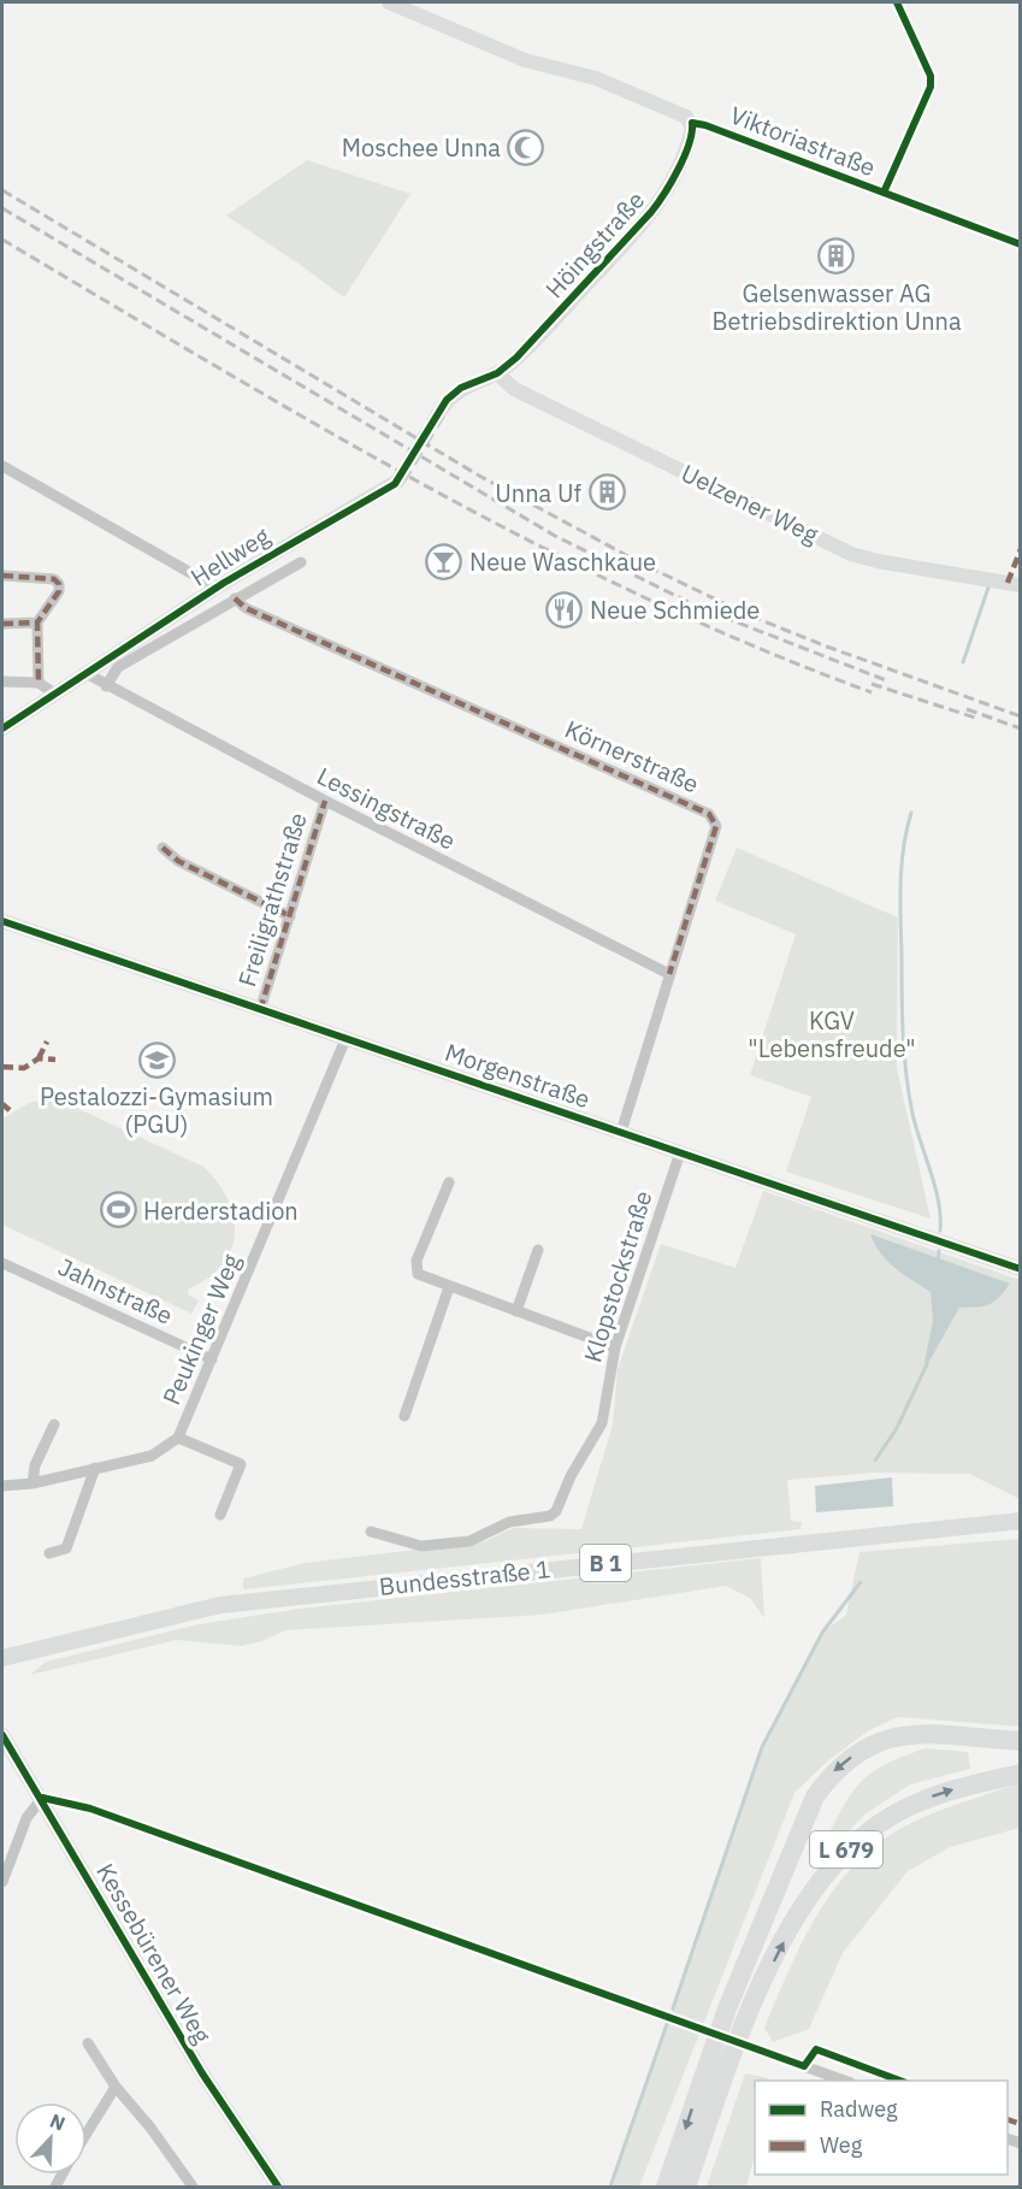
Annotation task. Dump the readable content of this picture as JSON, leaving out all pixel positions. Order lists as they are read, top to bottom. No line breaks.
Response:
{"streets":{"highway":["L 679"],"main road":["B 1","Bundesstraße 1"],"street":["Viktoriastraße","Höingstraße","Uelzener Weg","Hellweg","Körnerstraße","Lessingstraße","Freiligrathstraße","Morgenstraße","Klopstockstraße","Jahnstraße","Peukinger Weg","Kessebürener Weg"]},"crossings":[["Viktoriastraße","Höingstraße"],["Höingstraße","Uelzener Weg"],["Hellweg","Körnerstraße"],["Hellweg","Lessingstraße"],["Körnerstraße","Lessingstraße"],["Körnerstraße","Morgenstraße"],["Lessingstraße","Freiligrathstraße"],["Freiligrathstraße","Morgenstraße"],["Morgenstraße","Klopstockstraße"],["Morgenstraße","Peukinger Weg"],["Jahnstraße","Peukinger Weg"]],"parks":["KGV \"Lebensfreude\""],"places":{"mosque":["Moschee Unna"],"building":["Gelsenwasser AG Betriebsdirektion Unna","Unna Uf"],"bar":["Neue Waschkaue"],"restaurant":["Neue Schmiede"],"school or university":["Pestalozzi-Gymasium (PGU)"],"sports":["Herderstadion"]},"legend":["Radweg","Weg"],"north":"top right"}
